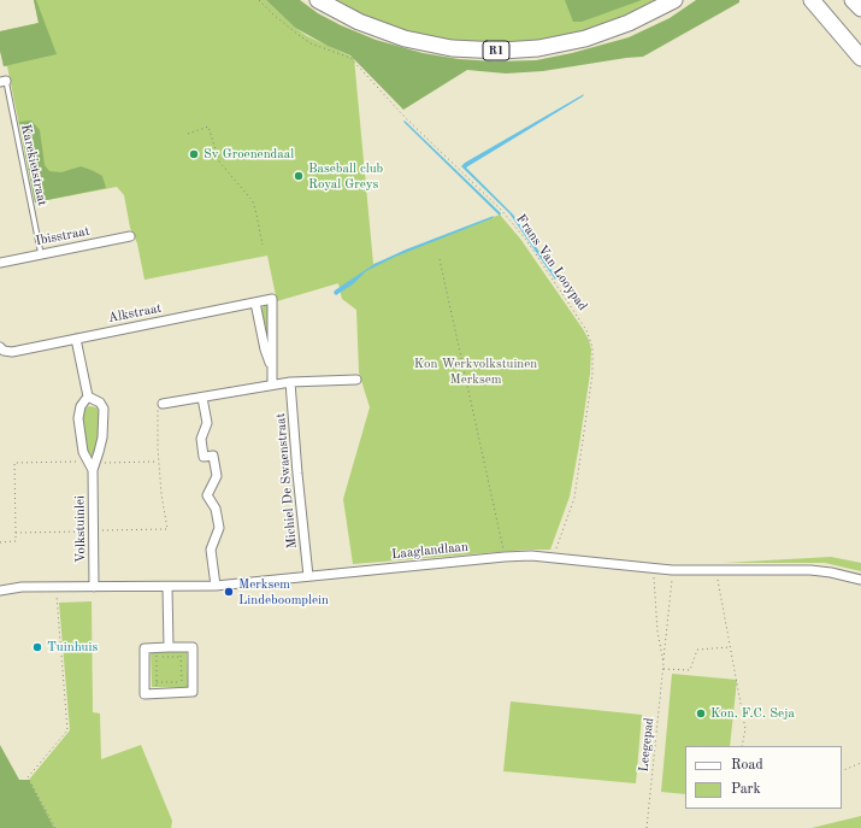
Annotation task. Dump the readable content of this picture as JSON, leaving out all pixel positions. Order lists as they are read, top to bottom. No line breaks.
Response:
{"streets":{"highway":["R1"],"street":["Ibisstraat","Alkstraat","Michiel De Swaenstraat","Volkstuinlei","Laaglandlaan"],"lane":["Karekietstraat"],"path":["Frans Van Looypad","Leegepad"]},"crossings":[["Karekietstraat","Ibisstraat"],["Frans Van Looypad","Laaglandlaan"],["Michiel De Swaenstraat","Laaglandlaan"],["Volkstuinlei","Laaglandlaan"],["Laaglandlaan","Leegepad"]],"parks":["Kon Werkvolkstuinen Merksem"],"places":["Sv Groenendaal","Baseball club Royal Greys","Merksem Lindeboomplein","Tuinhuis","Kon. F.C. Seja"],"legend":["Road","Park"]}
